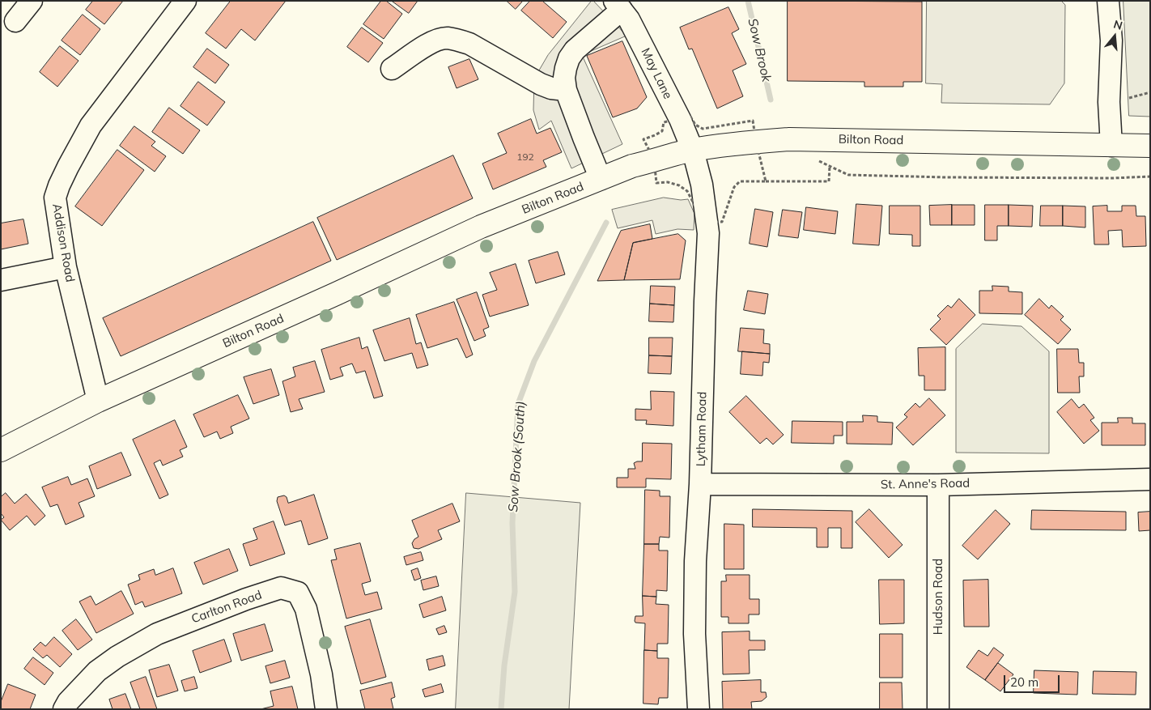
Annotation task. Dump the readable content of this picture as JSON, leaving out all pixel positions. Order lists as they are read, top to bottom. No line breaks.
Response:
{"streets":{"main road":["Bilton Road"],"street":["May Lane","Addison Road","Lytham Road","St. Anne's Road","Hudson Road","Carlton Road"]},"crossings":[["May Lane","Bilton Road"],["May Lane","Lytham Road"],["Bilton Road","Addison Road"],["Bilton Road","Lytham Road"],["Lytham Road","St. Anne's Road"],["St. Anne's Road","Hudson Road"]],"water":["Sow Brook","Sow Brook (South)"],"house_numbers":["192"],"scale_bar":"20 m","north":"top"}
